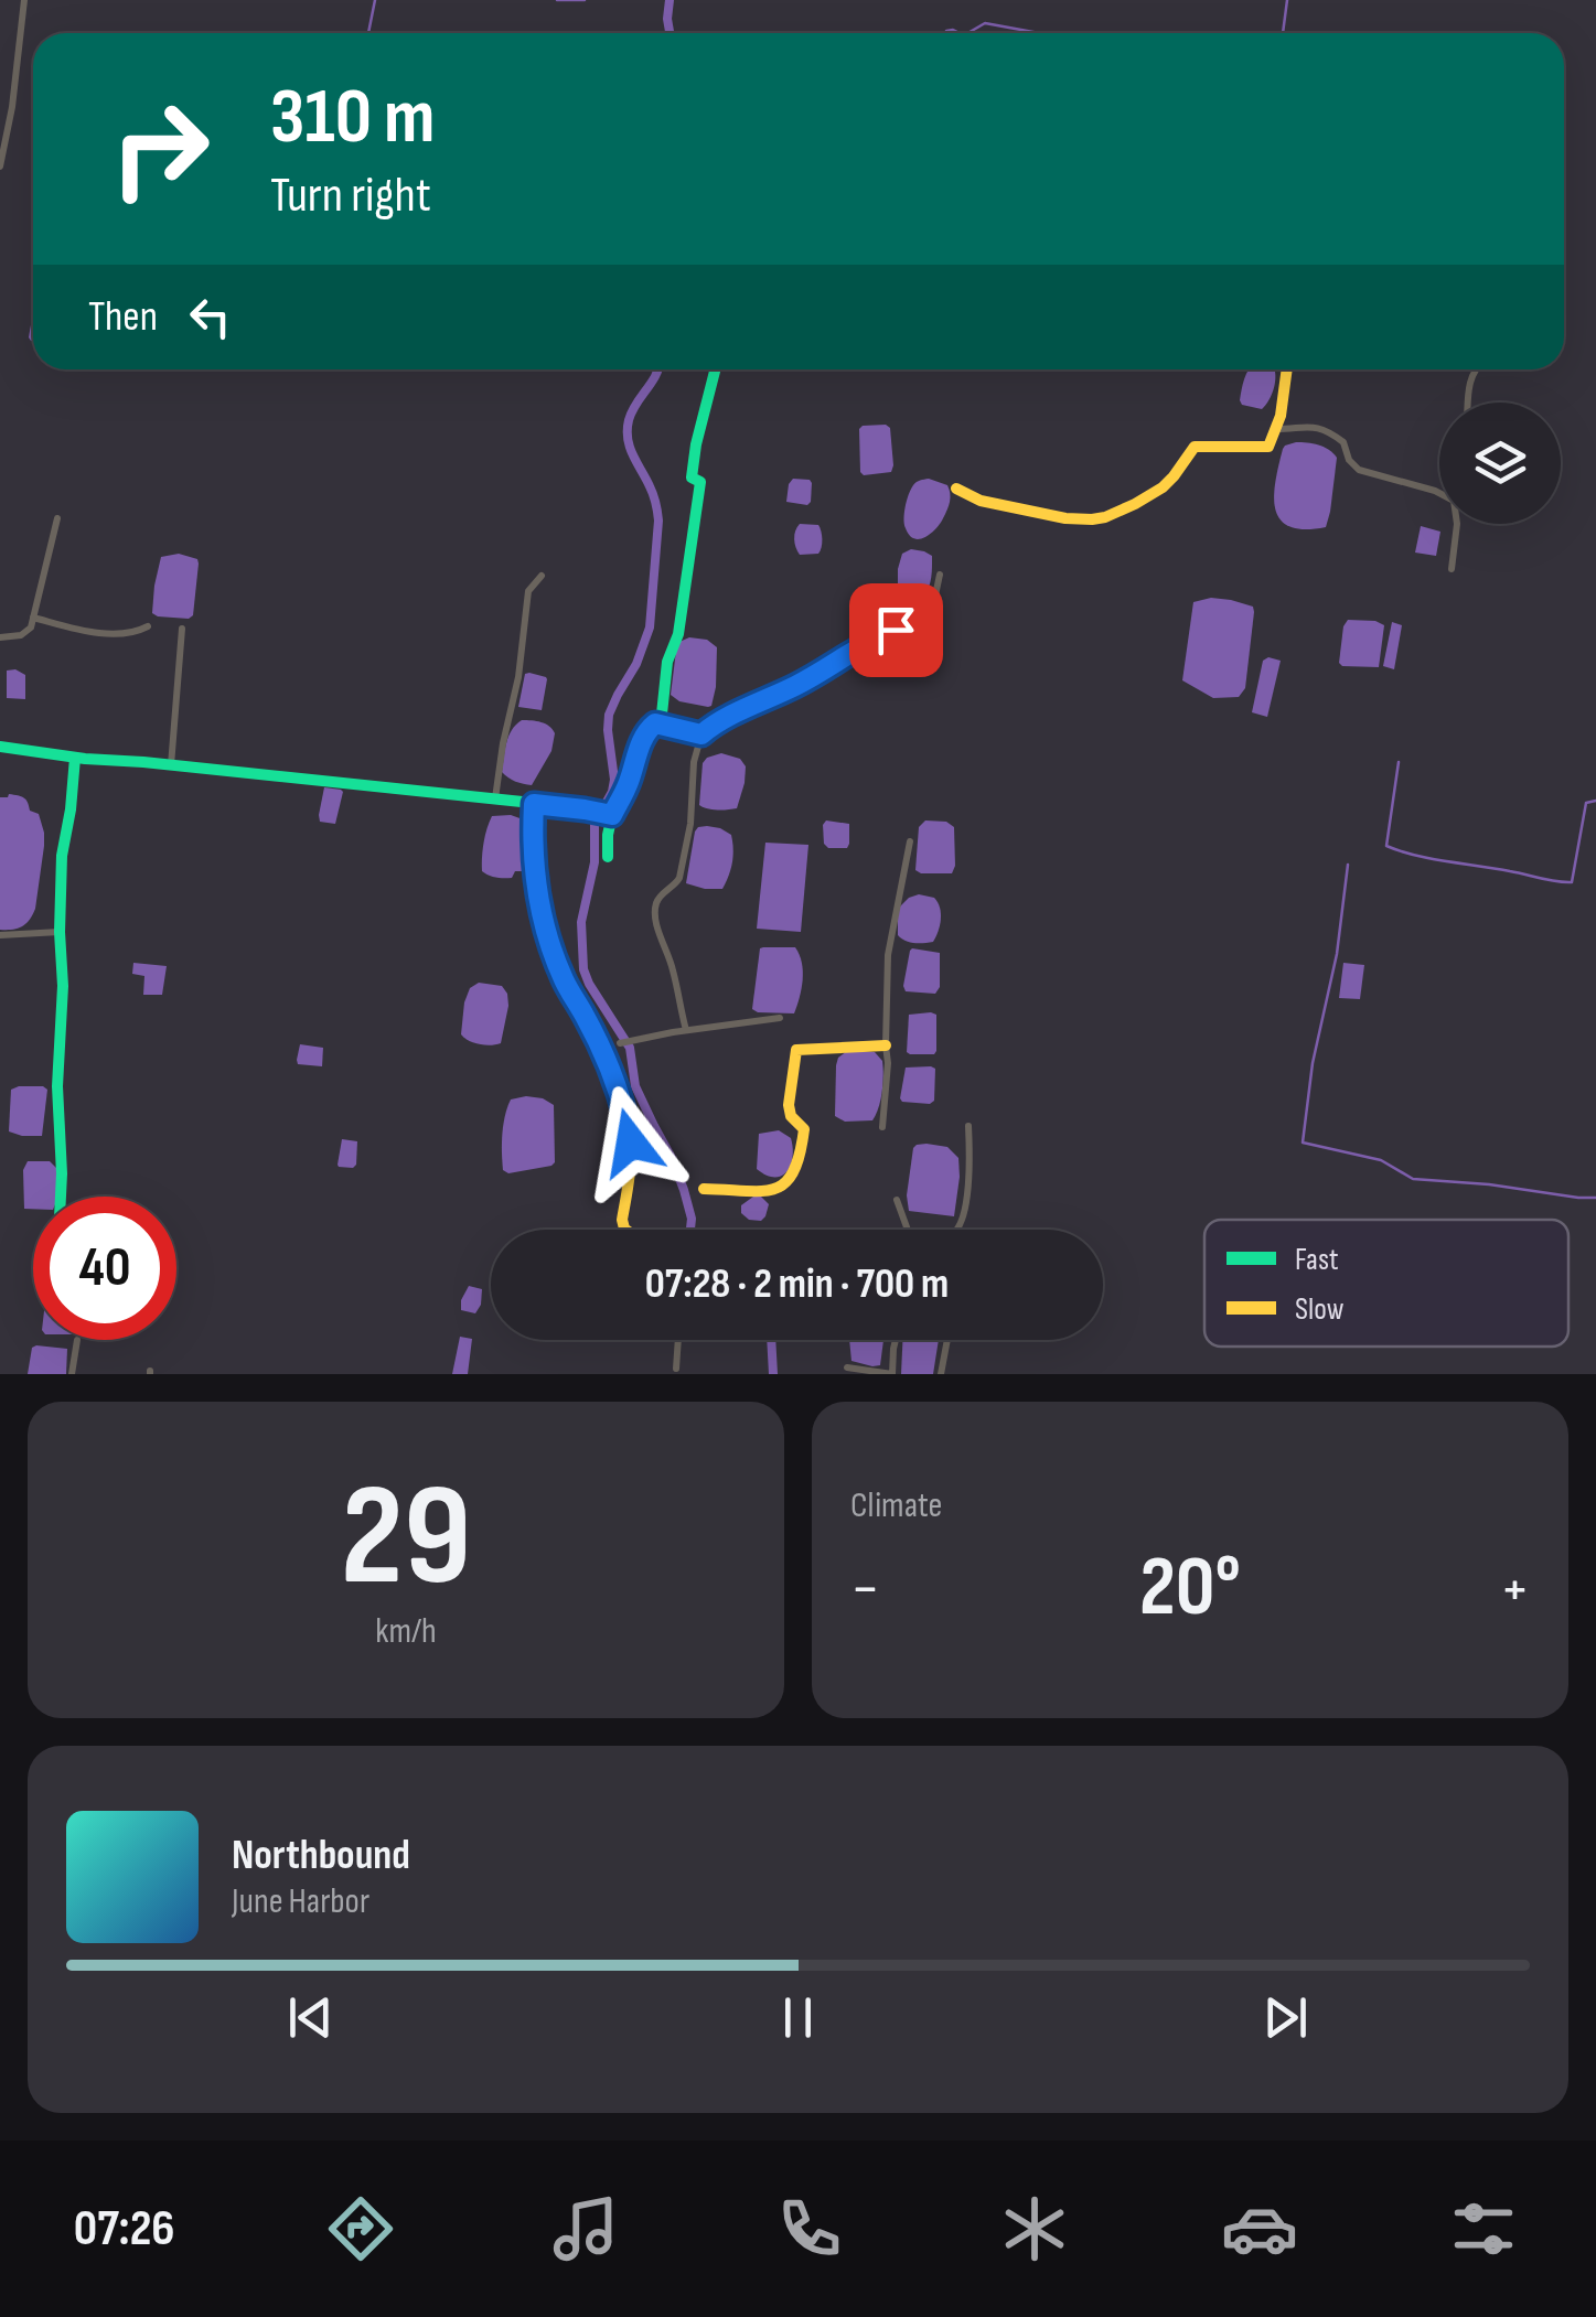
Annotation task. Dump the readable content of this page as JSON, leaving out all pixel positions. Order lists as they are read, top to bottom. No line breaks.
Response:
{"legend":["Fast","Slow"],"page":{"turn":["310 m","Turn right"],"then":"Then","limit":"40","trip":"07:28 · 2 min · 700 m","tile":[["29","km/h"],"Climate"],"heat":["−","20°","+"],"song":["Northbound","June Harbor"],"tabs":"07:26"}}
